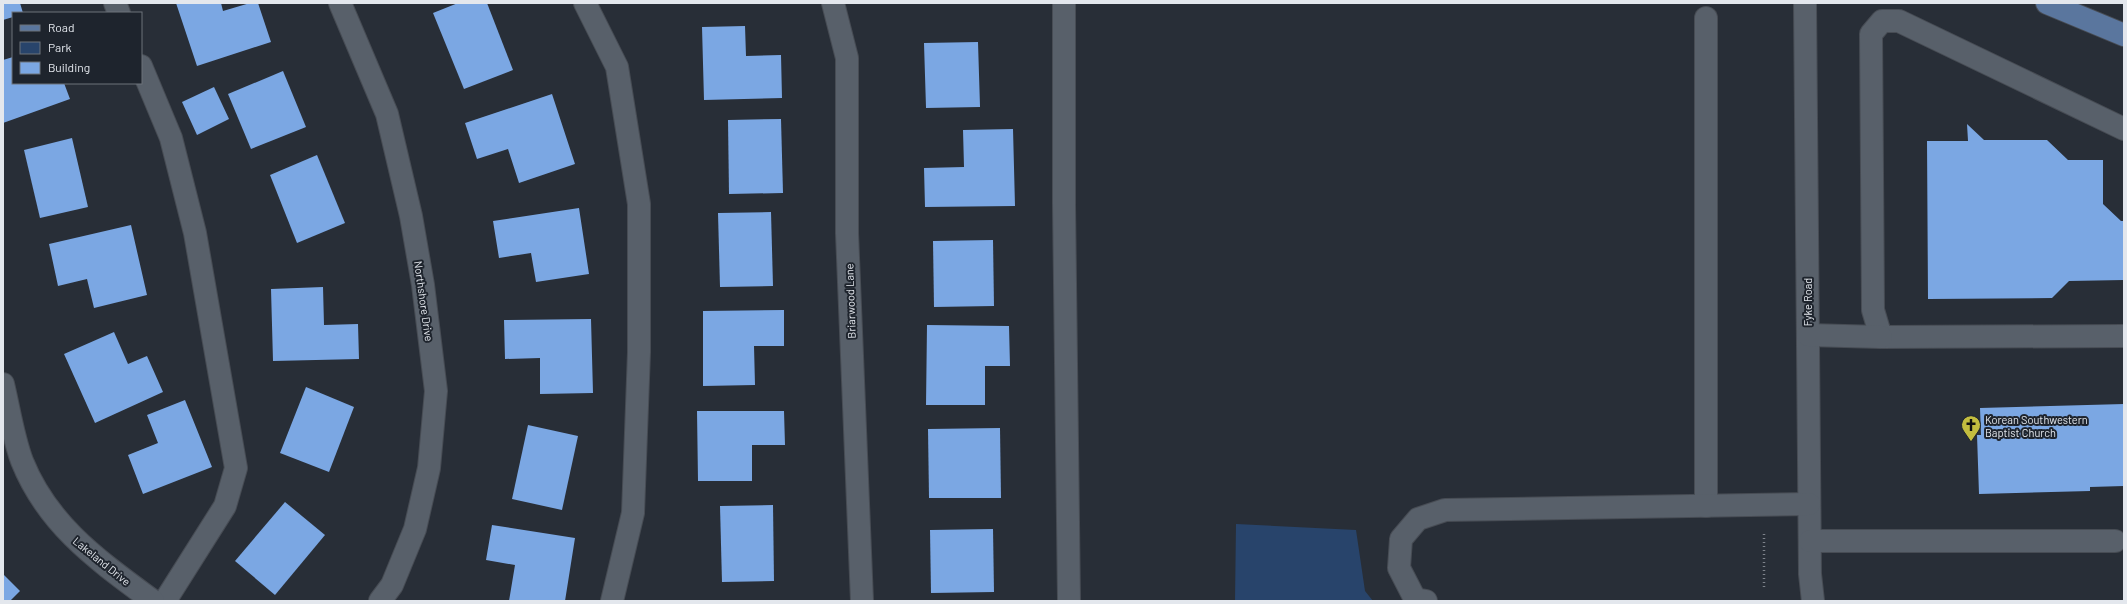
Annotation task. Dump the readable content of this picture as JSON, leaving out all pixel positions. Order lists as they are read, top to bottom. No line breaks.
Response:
{"streets":{"street":["Northshore Drive","Briarwood Lane","Fyke Road","Lakeland Drive"]},"places":{"church":["Korean Southwestern Baptist Church"]},"legend":["Road","Park","Building"]}
